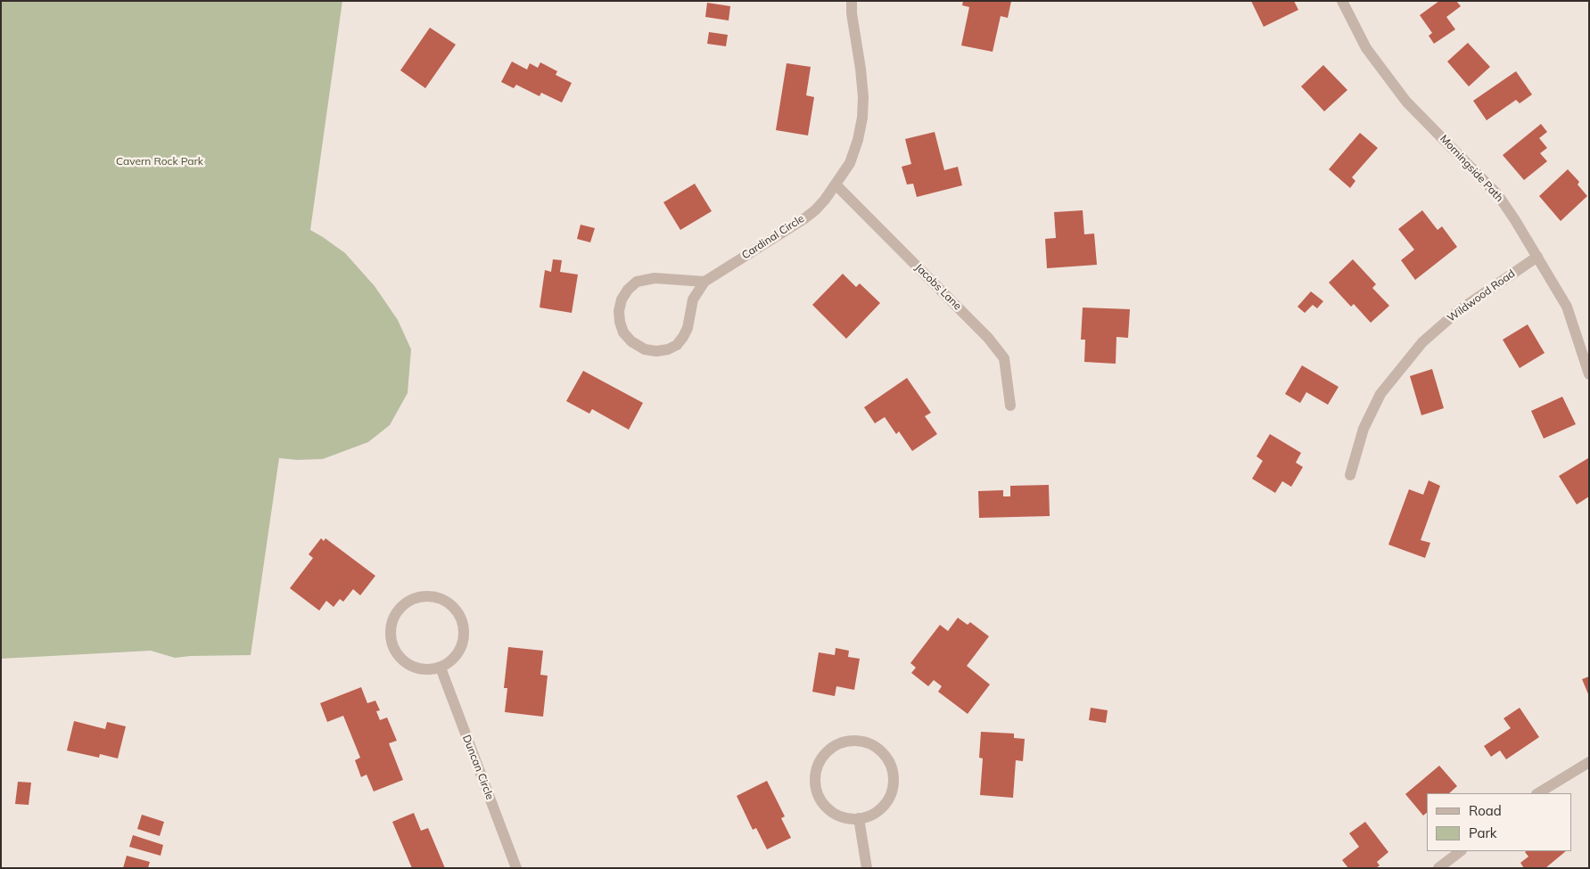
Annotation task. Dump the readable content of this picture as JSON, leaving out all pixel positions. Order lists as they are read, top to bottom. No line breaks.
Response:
{"streets":{"street":["Morningside Path","Cardinal Circle","Jacobs Lane","Wildwood Road","Duncan Circle"]},"crossings":[["Morningside Path","Wildwood Road"],["Cardinal Circle","Jacobs Lane"]],"parks":["Cavern Rock Park"],"legend":["Road","Park"]}
